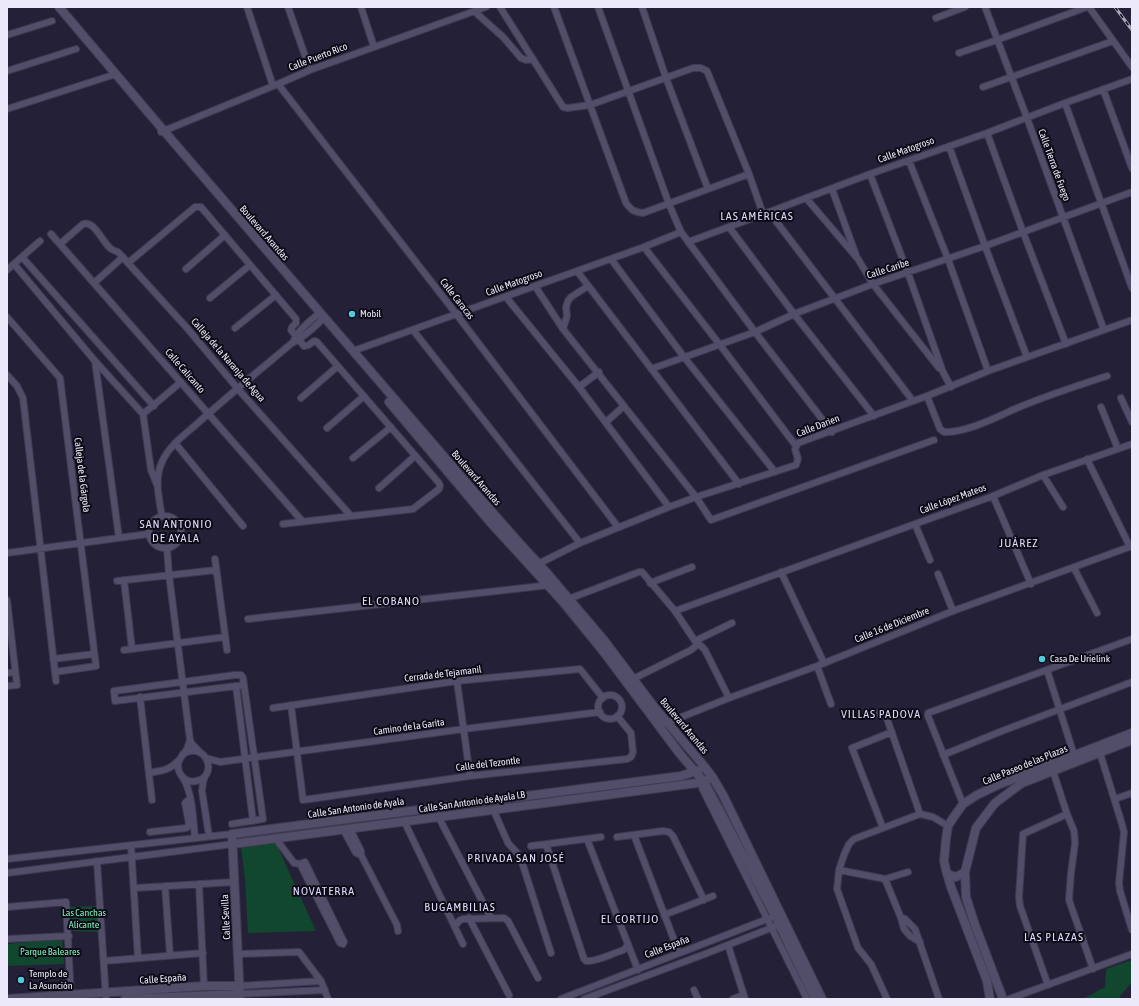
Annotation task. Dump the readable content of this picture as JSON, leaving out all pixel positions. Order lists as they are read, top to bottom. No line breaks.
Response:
{"streets":{"street":["Calle Puerto Rico","Calle Matogroso","Calle Tierra de Fuego","Boulevard Arandas","Calle Caribe","Calle Caracas","Calleja de la Naranja de Agua","Calle Calicanto","Calle Darien","Calleja de la Gárgola","Calle López Mateos","Calle 16 de Diciembre","Cerrada de Tejamanil","Camino de la Garita","Calle del Tezontle","Calle Paseo de las Plazas","Calle San Antonio de Ayala LB","Calle San Antonio de Ayala","Calle Sevilla","Calle España"]},"crossings":[["Calle Puerto Rico","Boulevard Arandas"],["Calle Puerto Rico","Calle Caracas"],["Calle Matogroso","Calle Tierra de Fuego"],["Calle Matogroso","Boulevard Arandas"],["Calle Matogroso","Calle Caracas"],["Calle Tierra de Fuego","Calle Caribe"],["Calle Tierra de Fuego","Calle Darien"],["Boulevard Arandas","Calle Darien"],["Boulevard Arandas","Calle 16 de Diciembre"],["Boulevard Arandas","Calle San Antonio de Ayala LB"],["Boulevard Arandas","Calle San Antonio de Ayala"],["Boulevard Arandas","Calle España"],["Calle Caracas","Calle Darien"],["Calleja de la Naranja de Agua","Calle Calicanto"],["Cerrada de Tejamanil","Camino de la Garita"],["Cerrada de Tejamanil","Calle del Tezontle"],["Camino de la Garita","Calle del Tezontle"],["Calle San Antonio de Ayala LB","Calle Sevilla"],["Calle San Antonio de Ayala","Calle Sevilla"],["Calle Sevilla","Calle España"]],"districts":["LAS AMÉRICAS","SAN ANTONIO DE AYALA","JUÁREZ","EL COBANO","VILLAS PADOVA","PRIVADA SAN JOSÉ","NOVATERRA","BUGAMBILIAS","EL CORTIJO","LAS PLAZAS"],"parks":["Las Canchas Alicante","Parque Baleares"],"places":["Mobil","Casa De Urielink","Templo de La Asunción"]}
